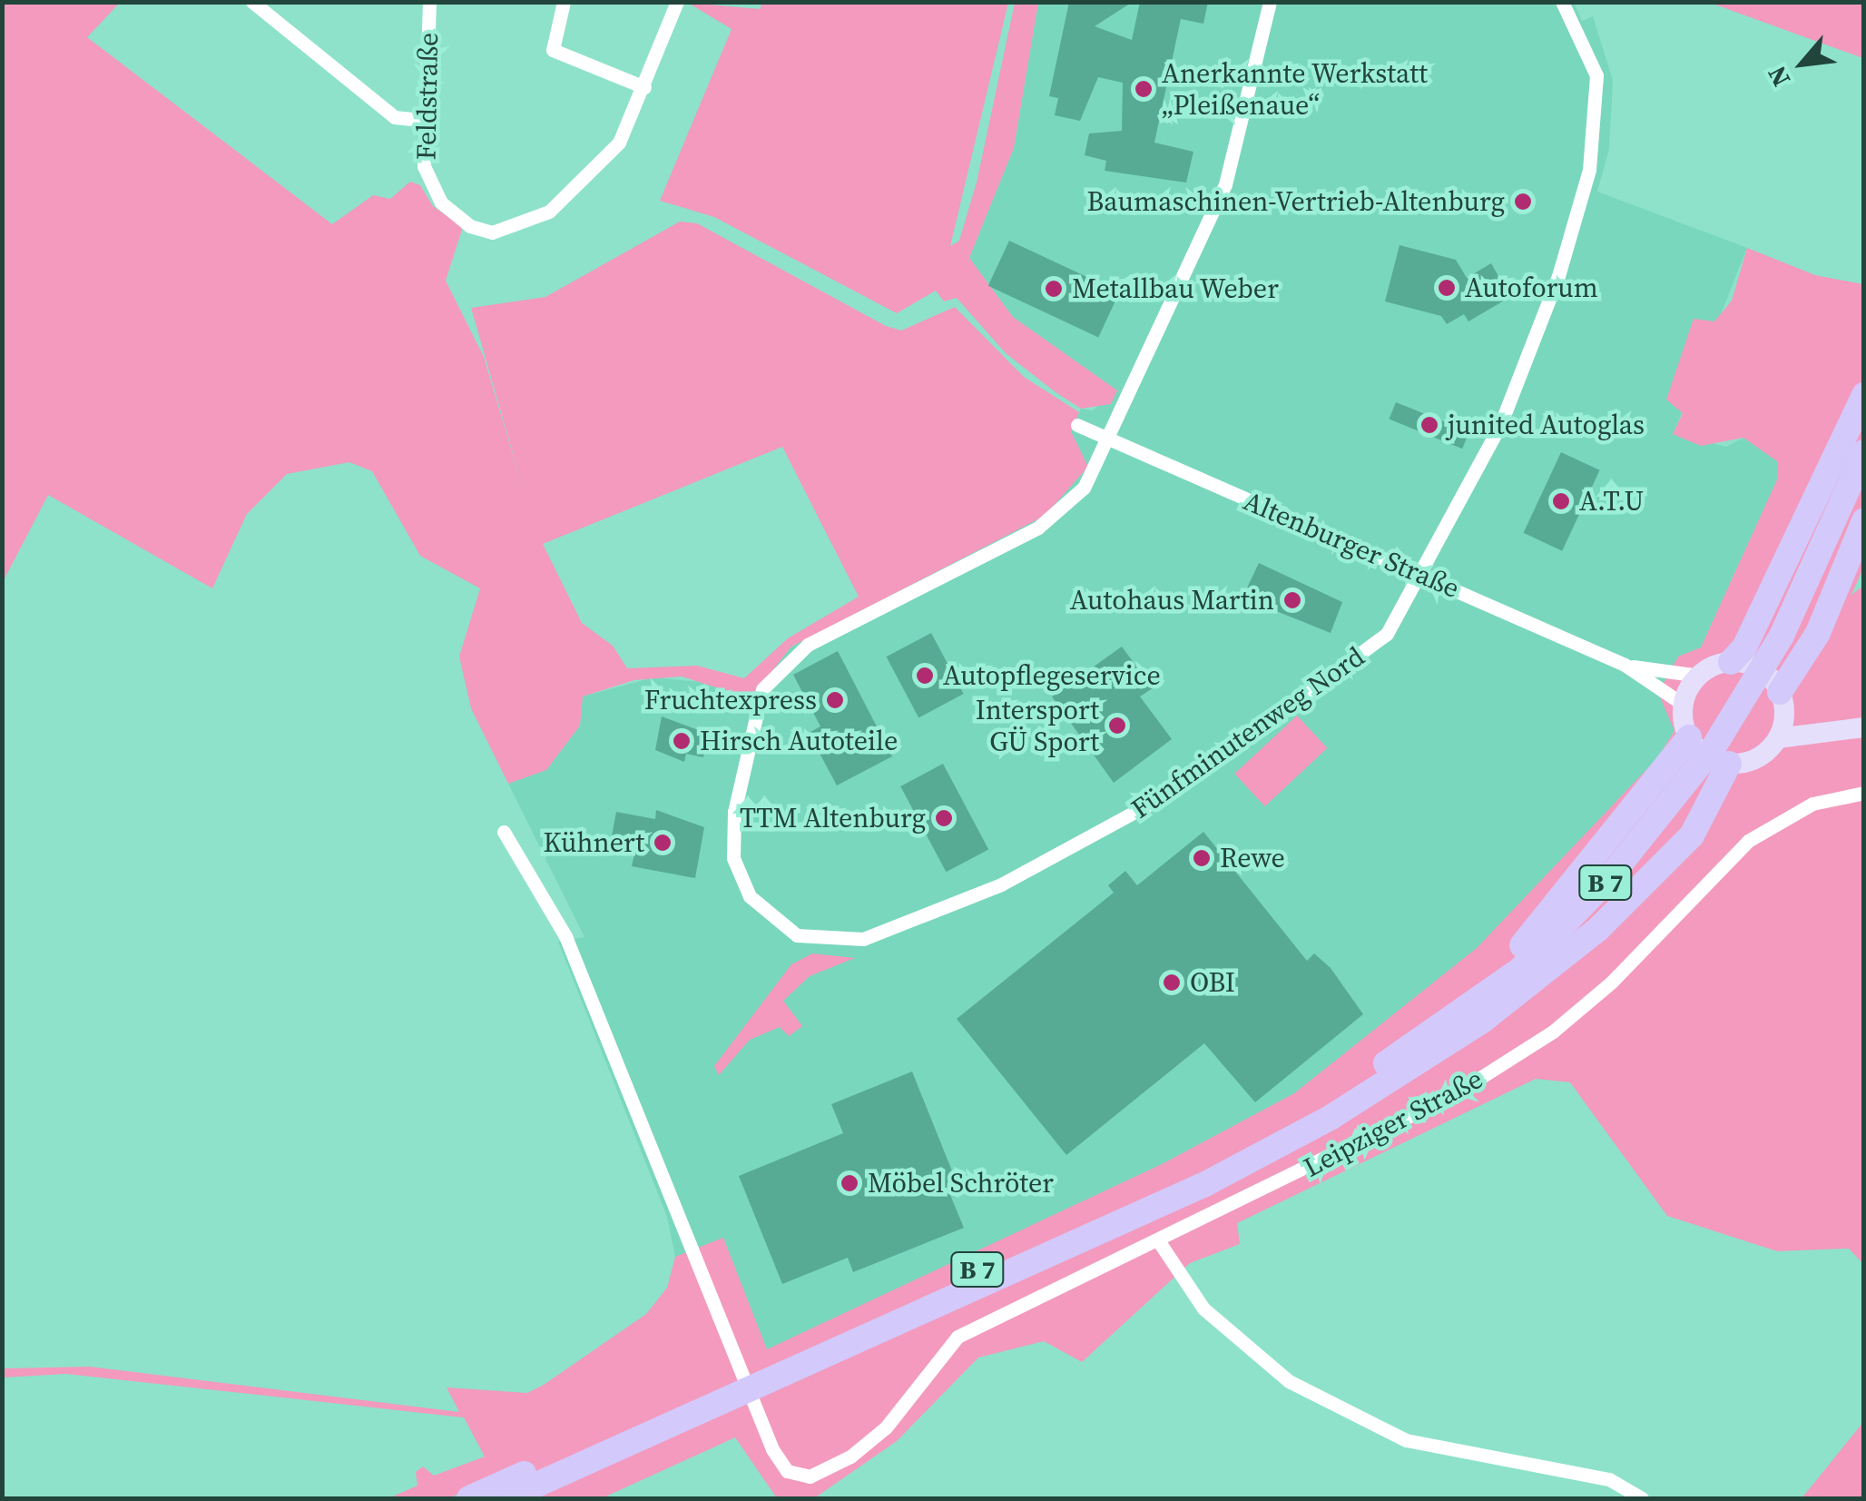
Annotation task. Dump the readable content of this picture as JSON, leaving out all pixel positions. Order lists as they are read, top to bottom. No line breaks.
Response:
{"streets":{"highway":["B 7"],"street":["Feldstraße","Altenburger Straße","Fünfminutenweg Nord","Leipziger Straße"]},"crossings":[["Altenburger Straße","Fünfminutenweg Nord"]],"places":["Anerkannte Werkstatt „Pleißenaue“","Baumaschinen-Vertrieb-Altenburg","Autoforum","Metallbau Weber","junited Autoglas","A.T.U","Autohaus Martin","Autopflegeservice","Fruchtexpress","Intersport GÜ Sport","Hirsch Autoteile","TTM Altenburg","Kühnert","Rewe","OBI","Möbel Schröter"],"north":"bottom left"}
